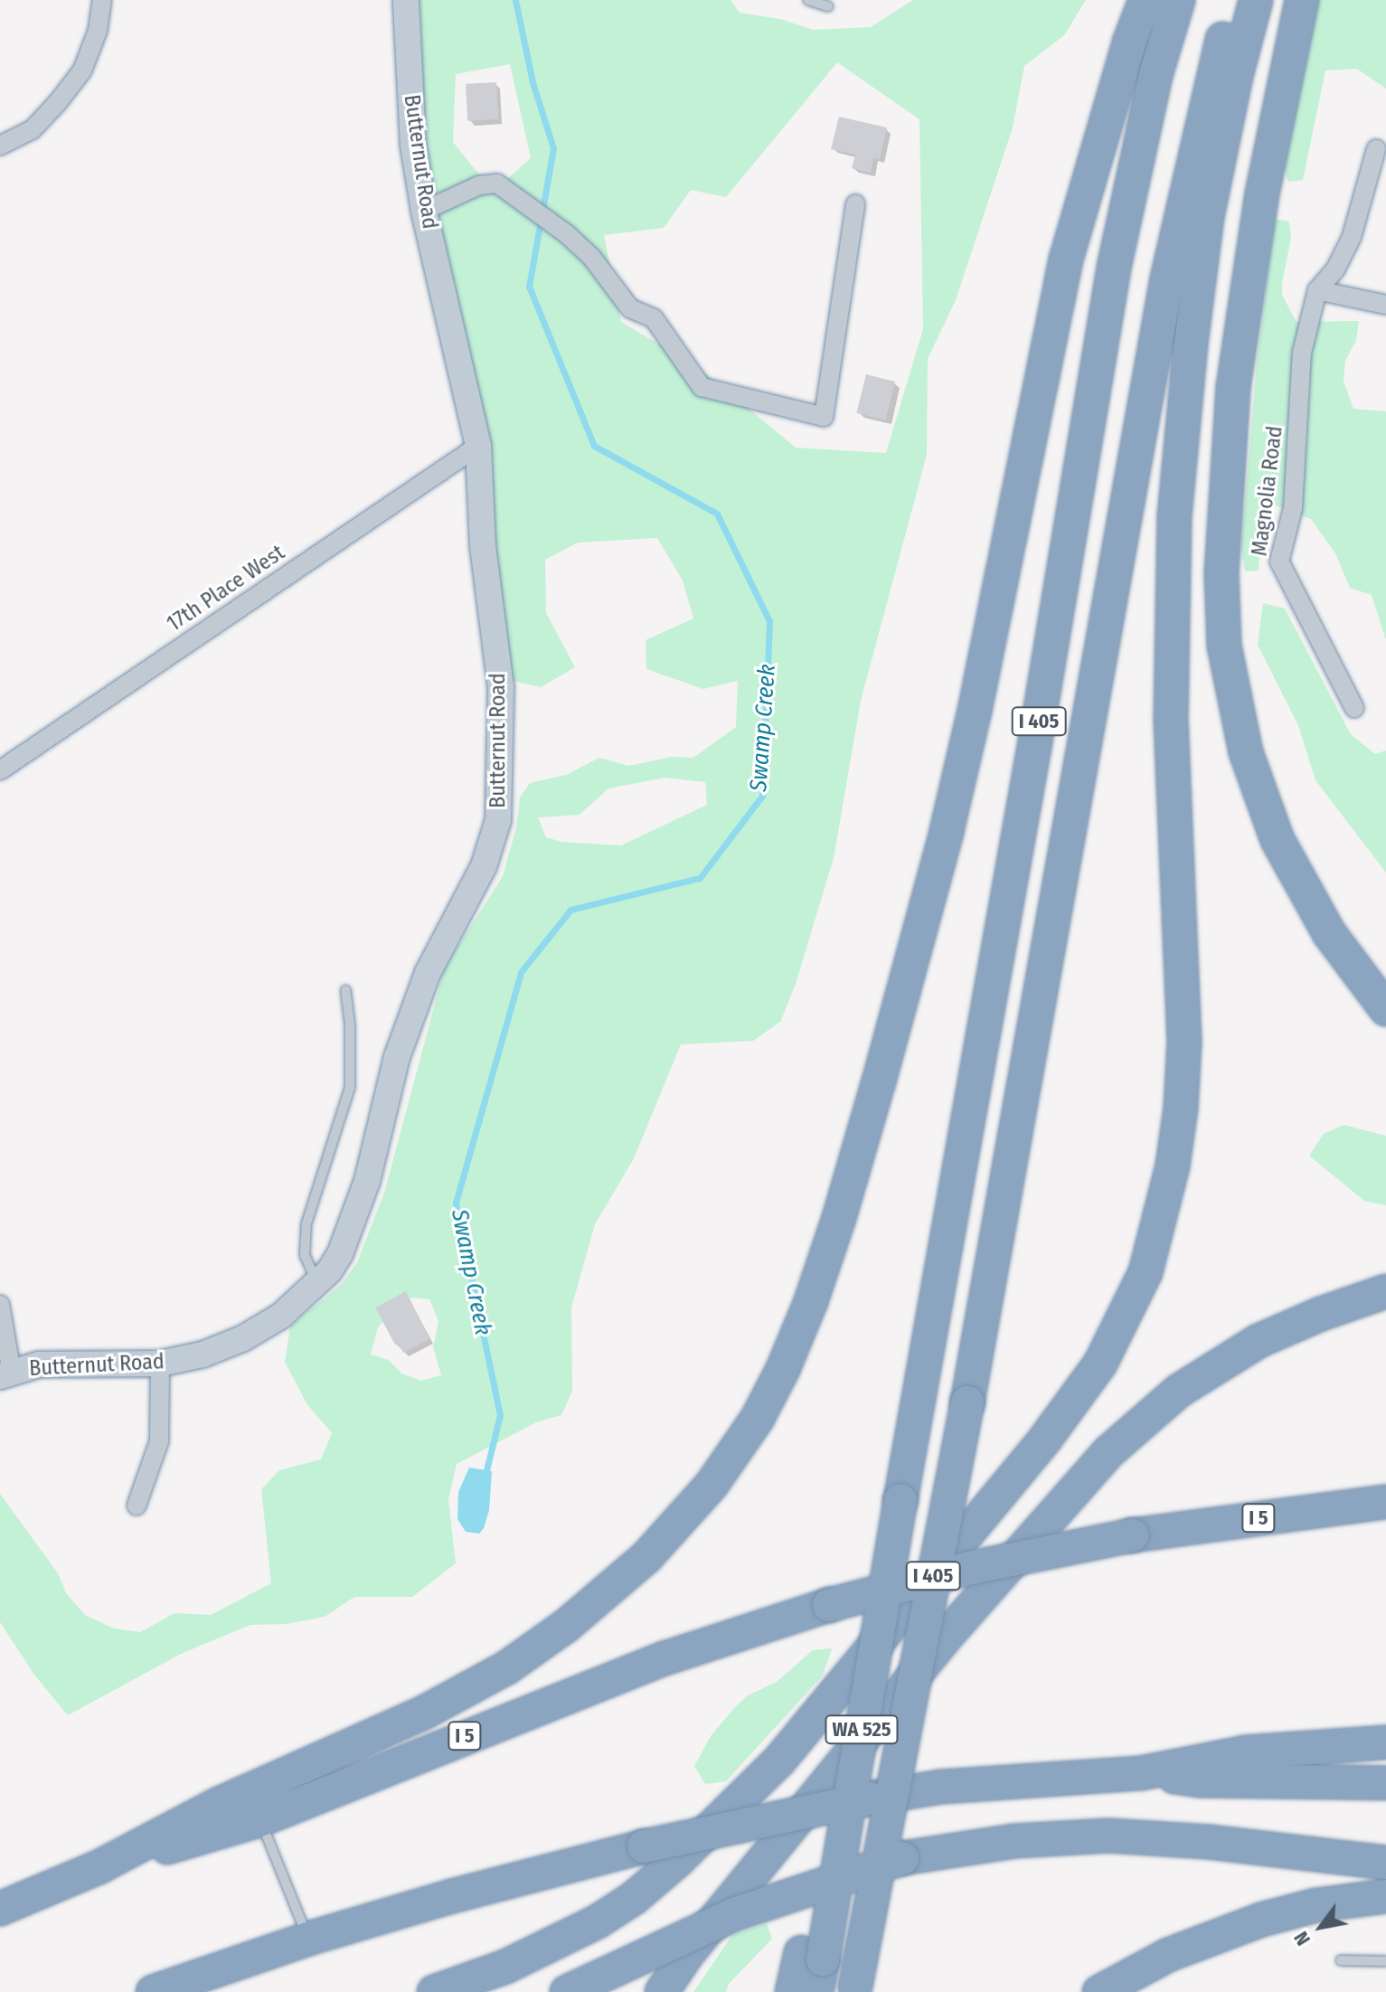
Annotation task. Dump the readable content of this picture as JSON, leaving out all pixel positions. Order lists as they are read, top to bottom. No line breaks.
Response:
{"streets":{"highway":["I 405","I 5","WA 525"],"street":["Butternut Road","Magnolia Road","17th Place West"]},"crossings":[["Butternut Road","17th Place West"],["I 405","WA 525"]],"water":["Swamp Creek"],"north":"bottom left"}
